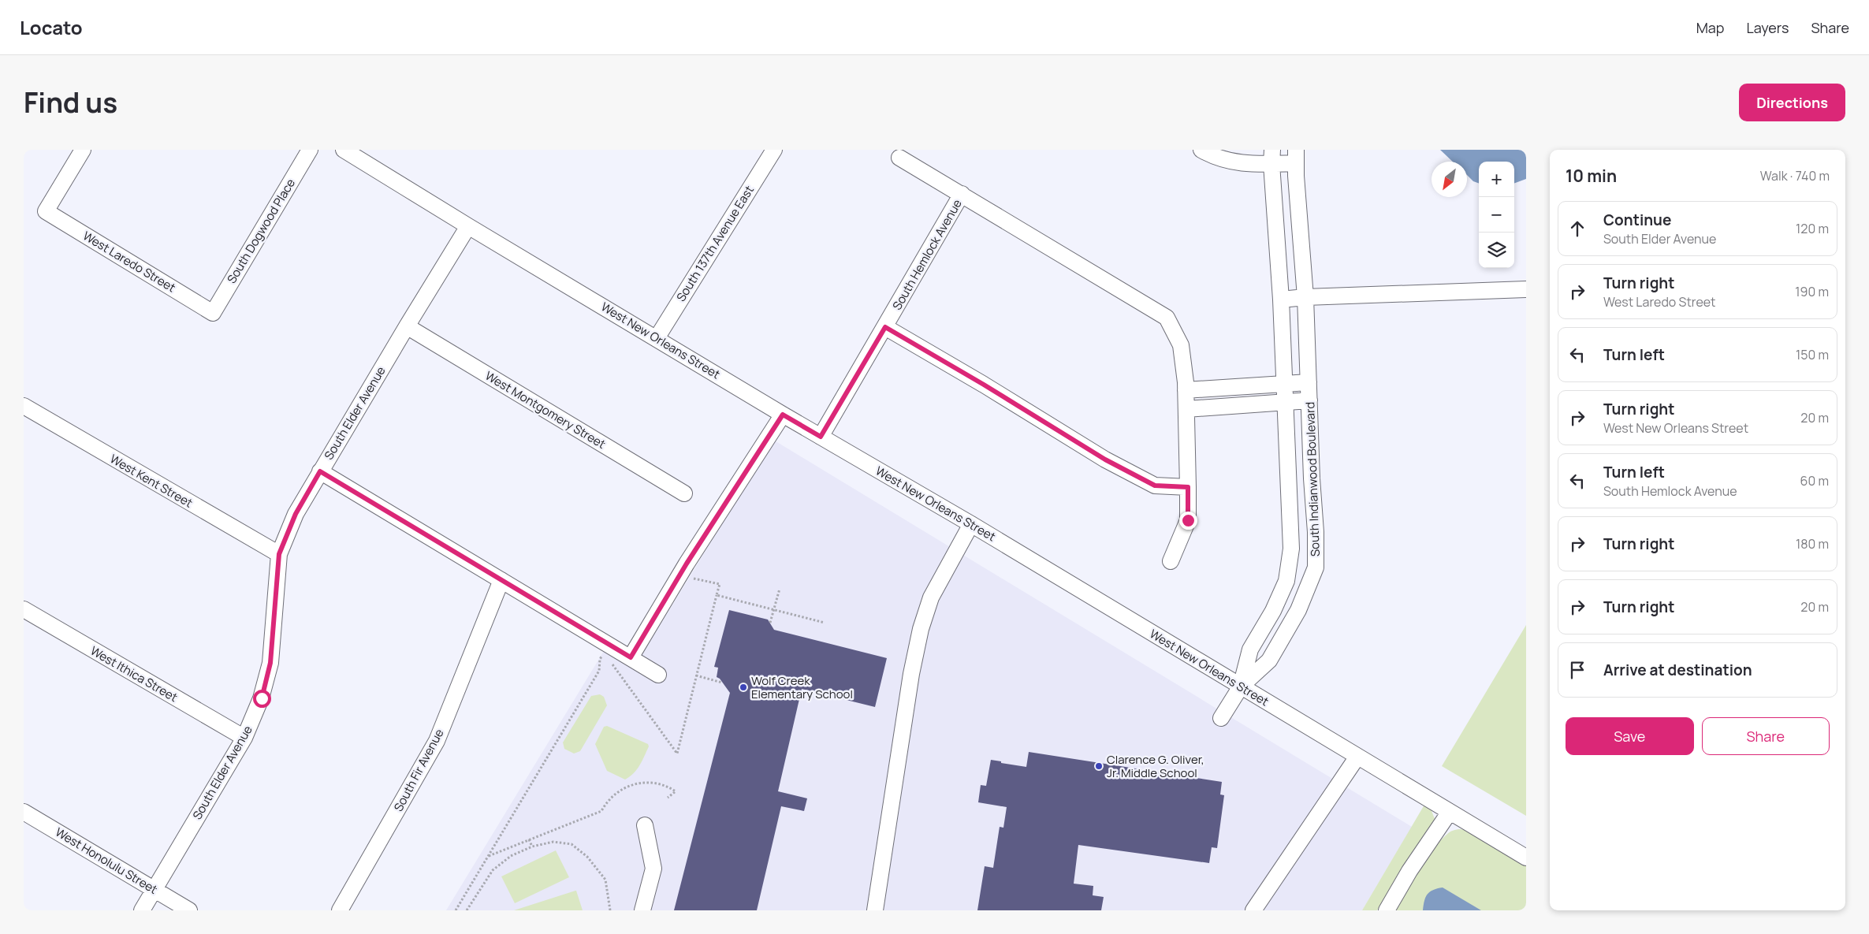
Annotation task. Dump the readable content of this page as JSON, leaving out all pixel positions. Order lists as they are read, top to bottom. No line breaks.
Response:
{"streets":{"street":["South Dogwood Place","South 137th Avenue East","South Hemlock Avenue","West Laredo Street","West New Orleans Street","West Montgomery Street","South Elder Avenue","South Indianwood Boulevard","West Kent Street","West Ithica Street","South Fir Avenue","West Honolulu Street"]},"crossings":[["South Dogwood Place","West Laredo Street"],["South 137th Avenue East","West New Orleans Street"],["South Hemlock Avenue","West New Orleans Street"],["West New Orleans Street","South Elder Avenue"],["West New Orleans Street","South Indianwood Boulevard"],["West Montgomery Street","South Elder Avenue"],["South Elder Avenue","West Kent Street"],["South Elder Avenue","West Ithica Street"],["South Elder Avenue","West Honolulu Street"]],"places":["Wolf Creek Elementary School","Clarence G. Oliver, Jr. Middle School"],"north":"bottom left","page":{"header":"Locato","nav":["Map","Layers","Share"],"title":"Find us","buttons":["Directions",["Save","Share"]],"heading":["10 min","Walk · 740 m"],"map_buttons":["+","−"],"list":[["Continue","South Elder Avenue","120 m"],["Turn right","West Laredo Street","190 m"],["Turn left","150 m"],["Turn right","West New Orleans Street","20 m"],["Turn left","South Hemlock Avenue","60 m"],["Turn right","180 m"],["Turn right","20 m"],"Arrive at destination"]}}
